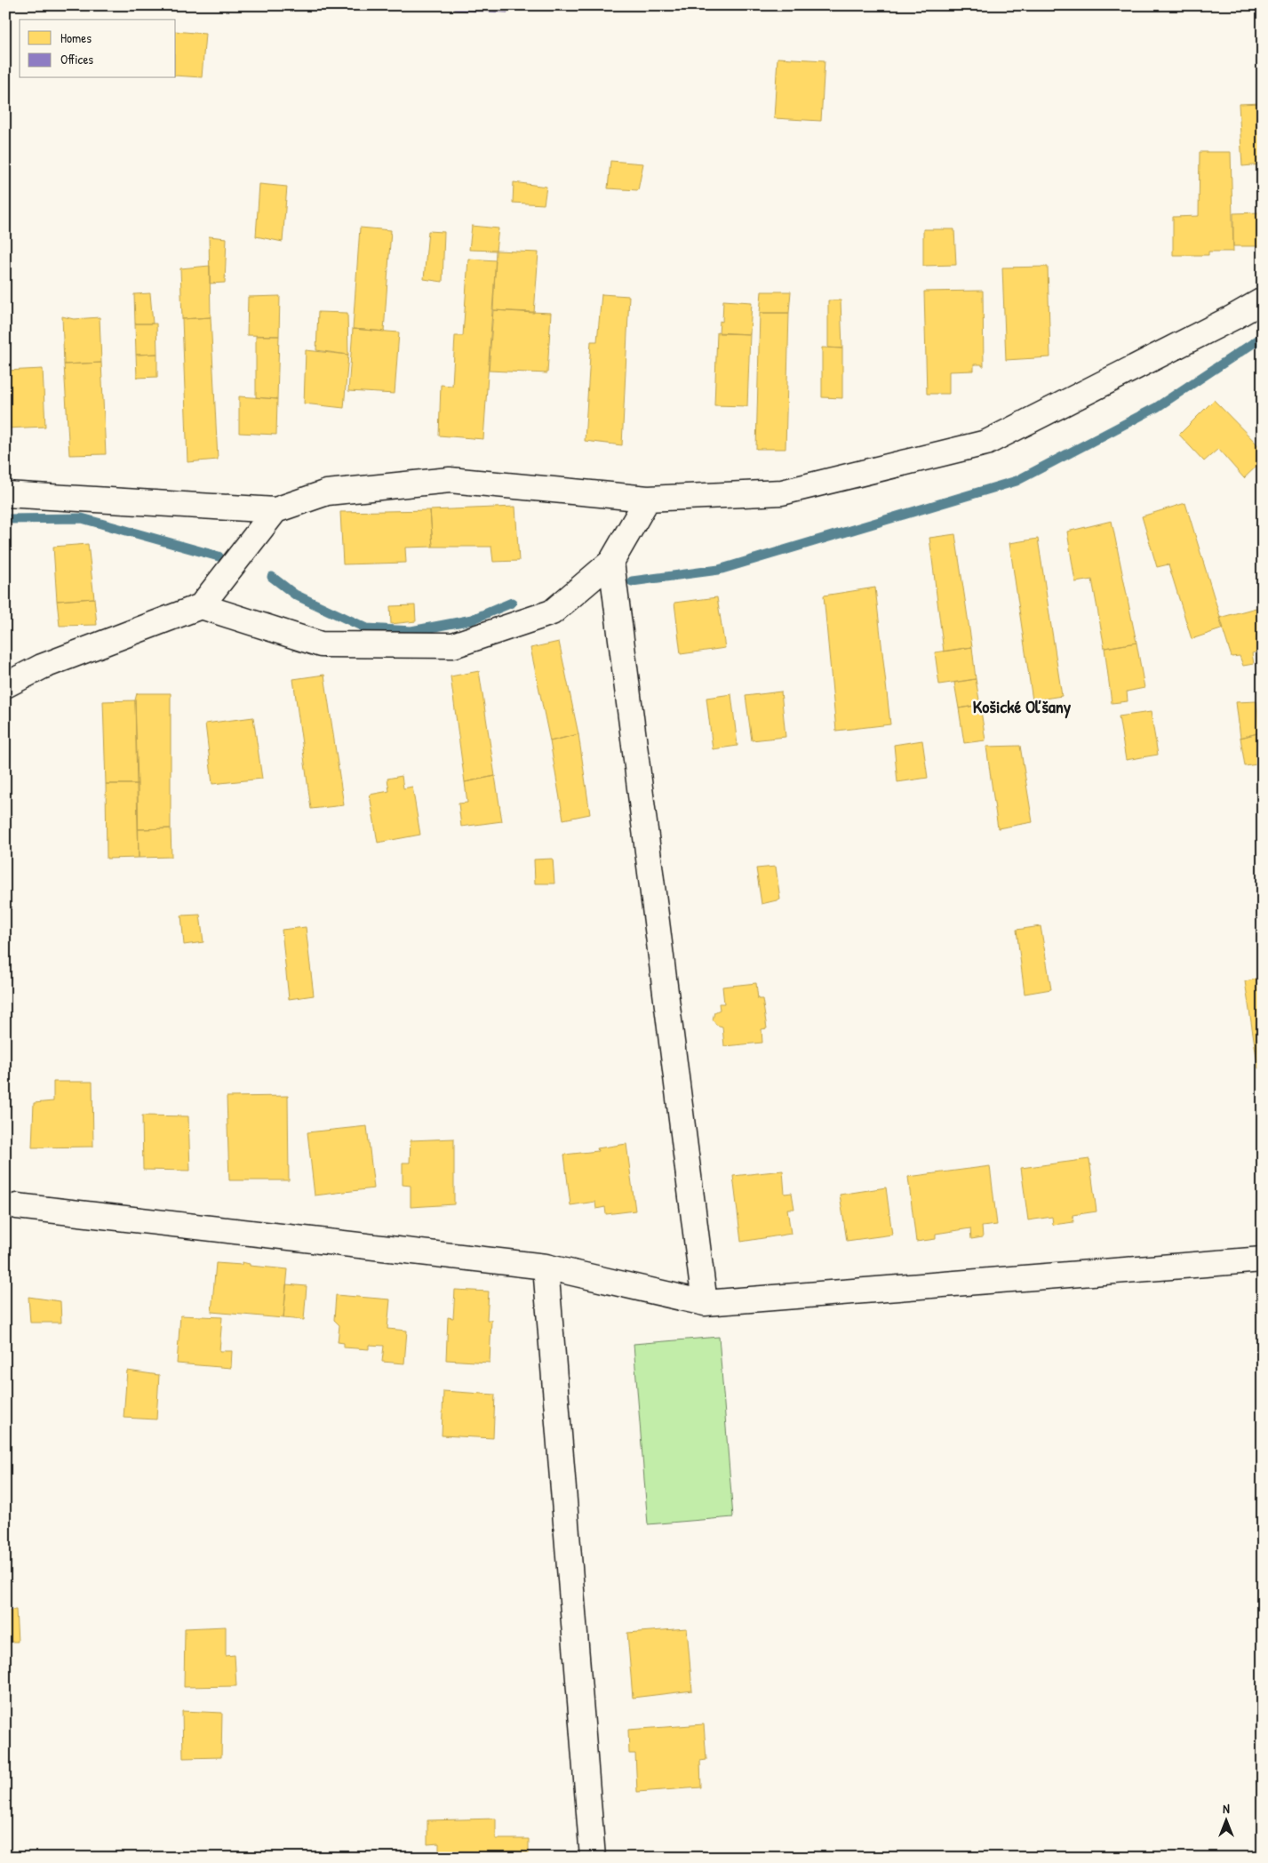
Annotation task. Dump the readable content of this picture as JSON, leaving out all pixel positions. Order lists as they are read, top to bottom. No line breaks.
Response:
{"districts":["Košické Oľšany"],"legend":["Homes","Offices"],"north":"top"}
